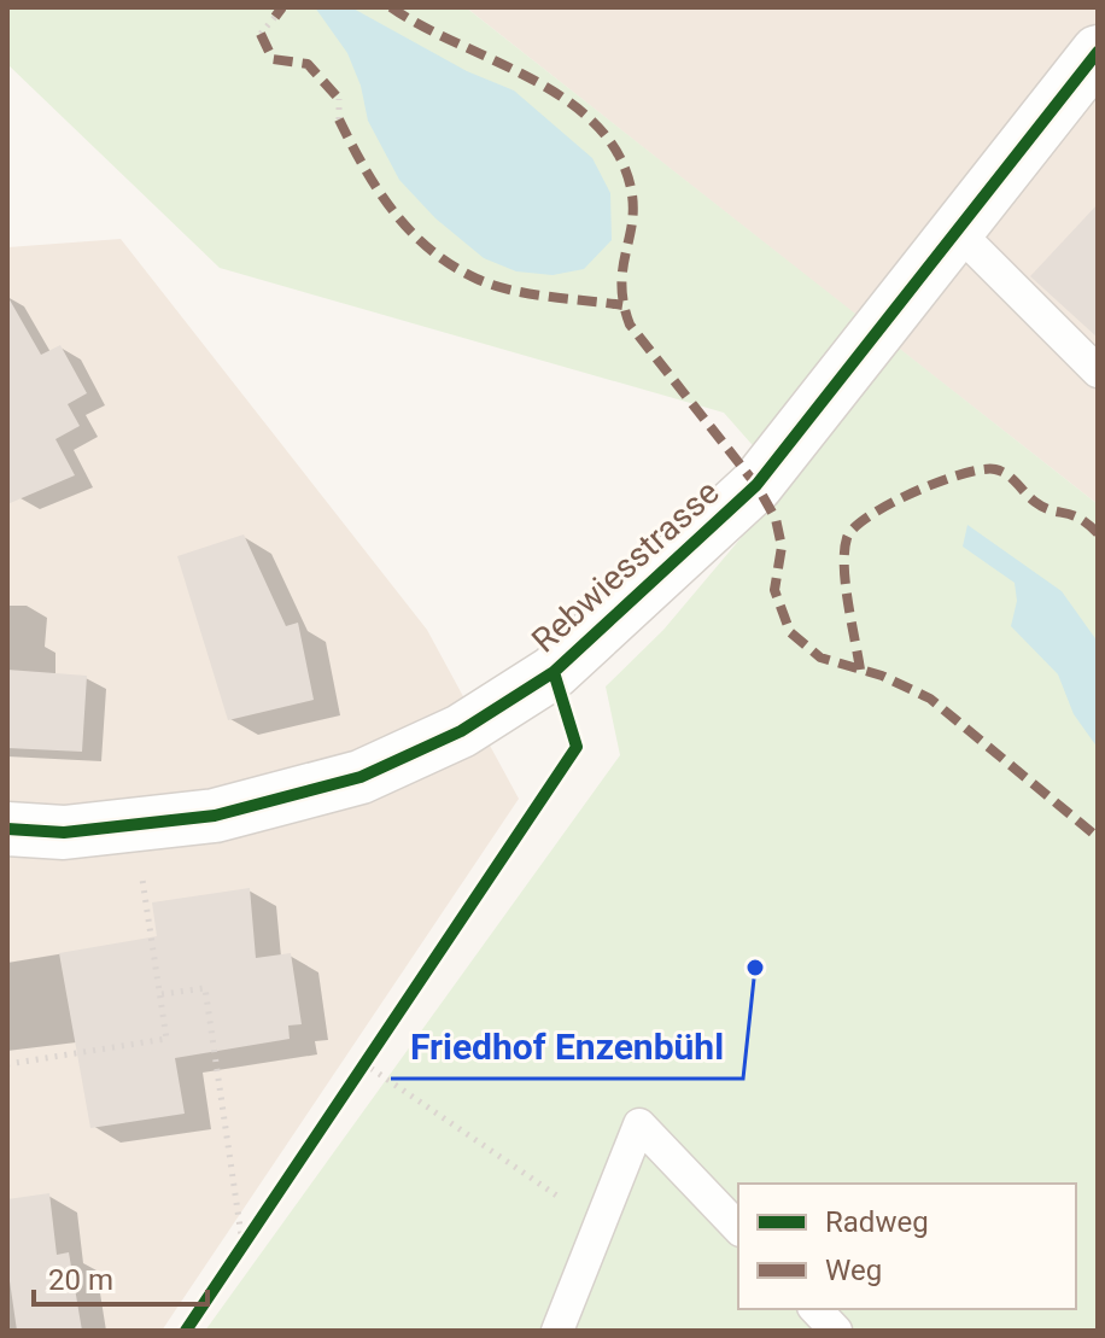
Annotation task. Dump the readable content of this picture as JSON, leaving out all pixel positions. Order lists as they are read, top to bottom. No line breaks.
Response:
{"streets":{"street":["Rebwiesstrasse"]},"places":["Friedhof Enzenbühl"],"legend":["Radweg","Weg"],"scale_bar":"20 m"}
